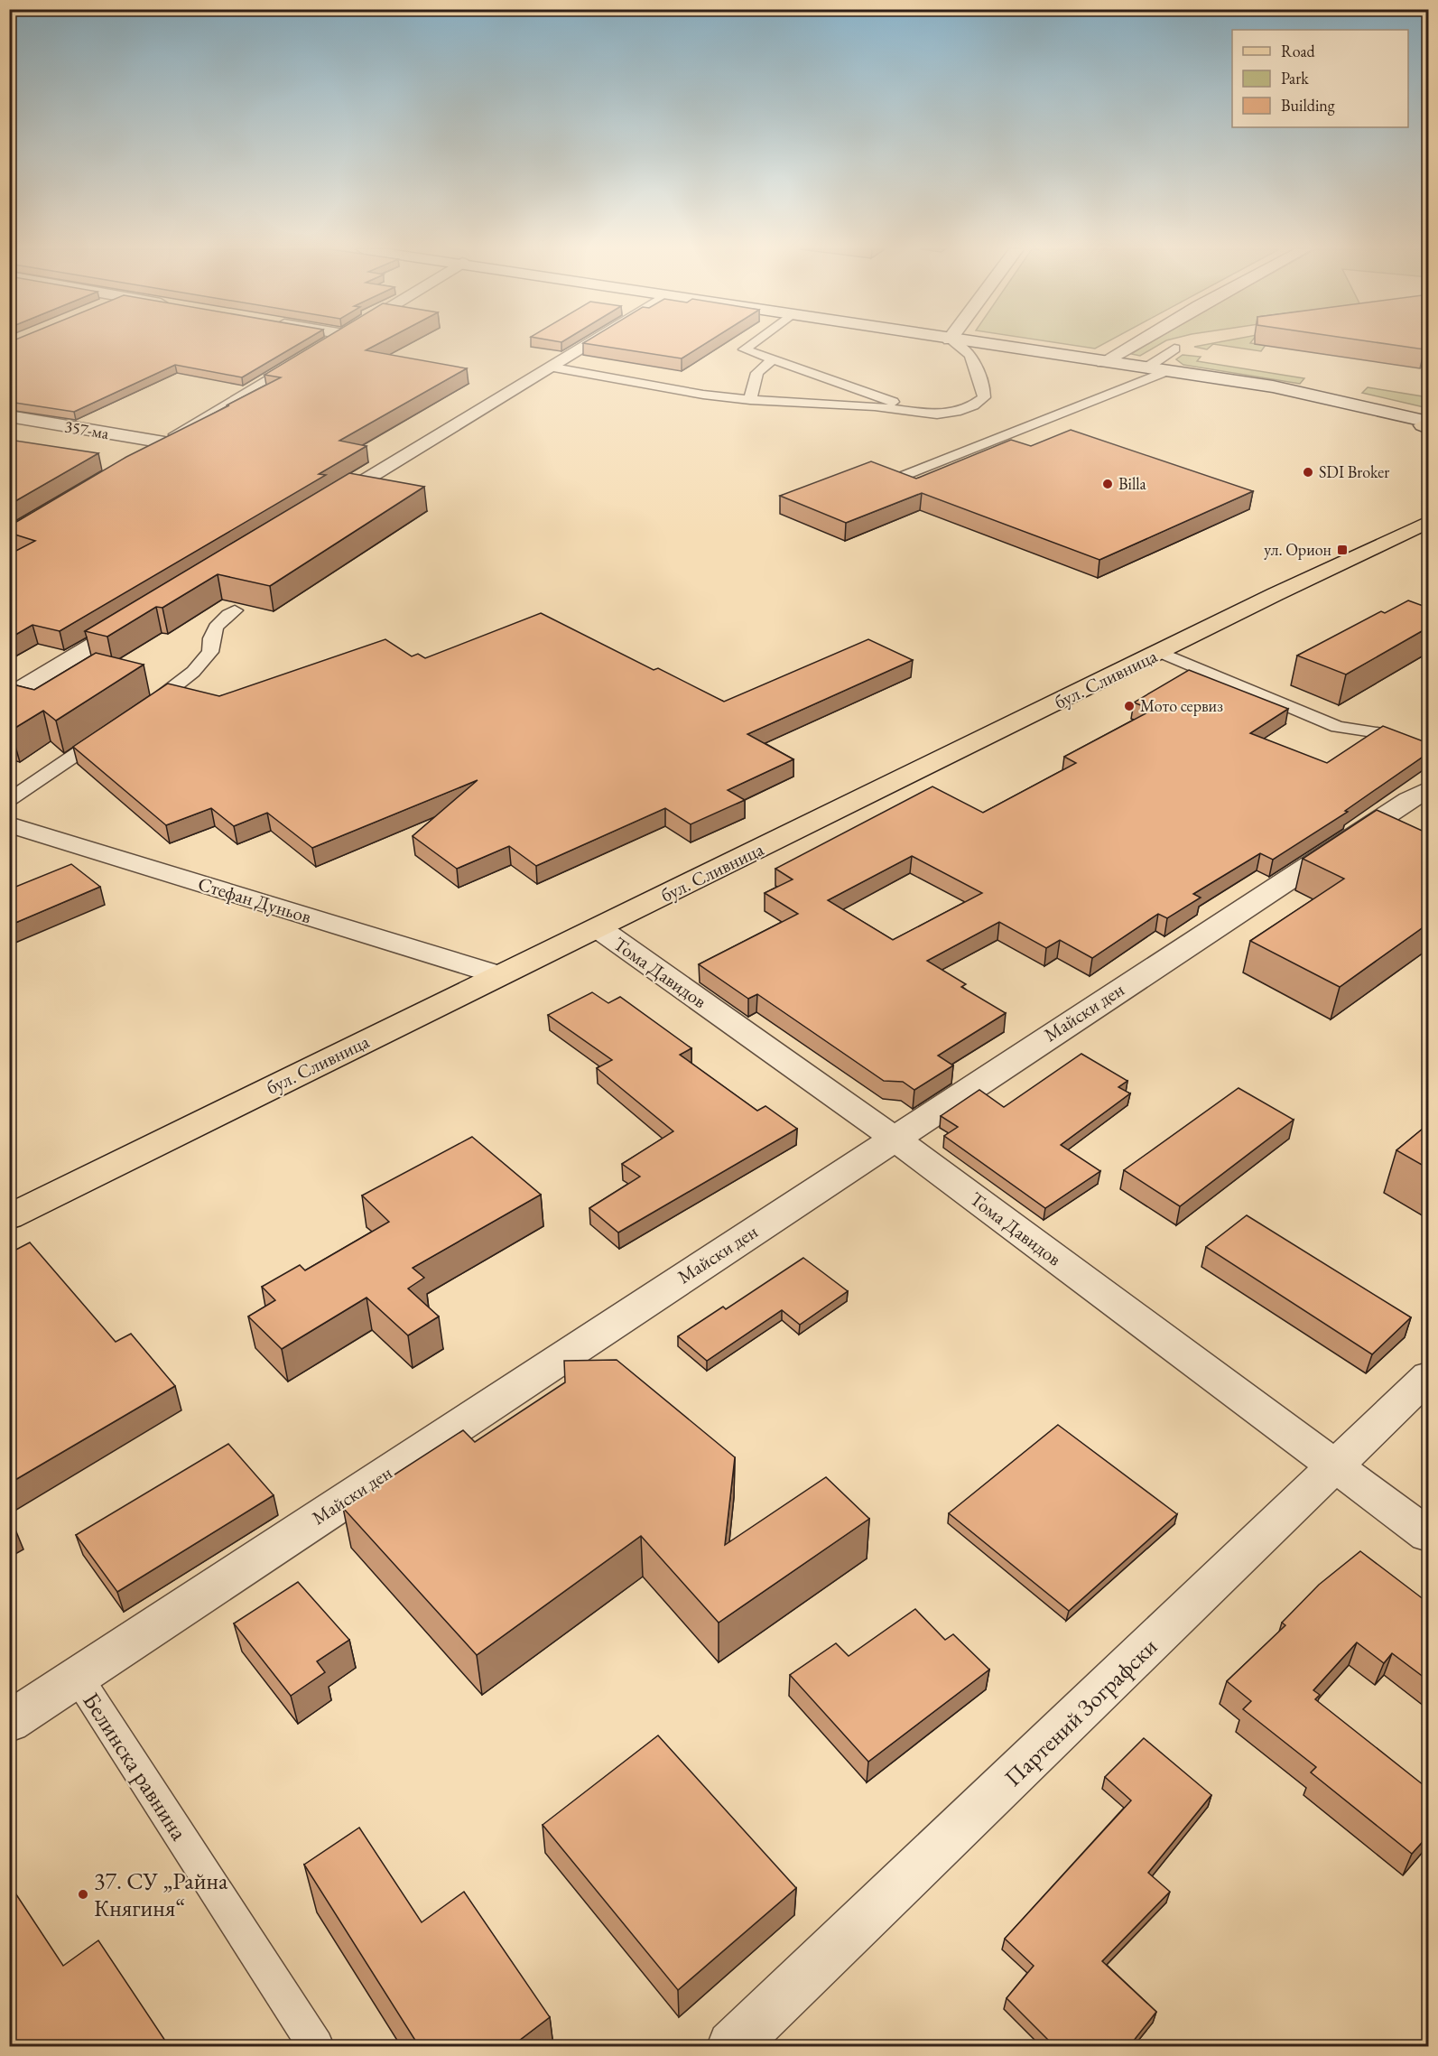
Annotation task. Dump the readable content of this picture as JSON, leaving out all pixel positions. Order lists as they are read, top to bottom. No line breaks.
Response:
{"streets":{"main road":["бул. Сливница"],"street":["357-ма","Стефан Дуньов","Тома Давидов","Майски ден","Партений Зографски"],"lane":["Белинска равнина"]},"crossings":[["бул. Сливница","Стефан Дуньов"],["бул. Сливница","Тома Давидов"],["Тома Давидов","Майски ден"],["Тома Давидов","Партений Зографски"],["Майски ден","Белинска равнина"]],"places":{"other":["SDI Broker","Billa","Мото сервиз","37. СУ „Райна Княгиня“"],"transit":["ул. Орион"]},"legend":["Road","Park","Building"]}
